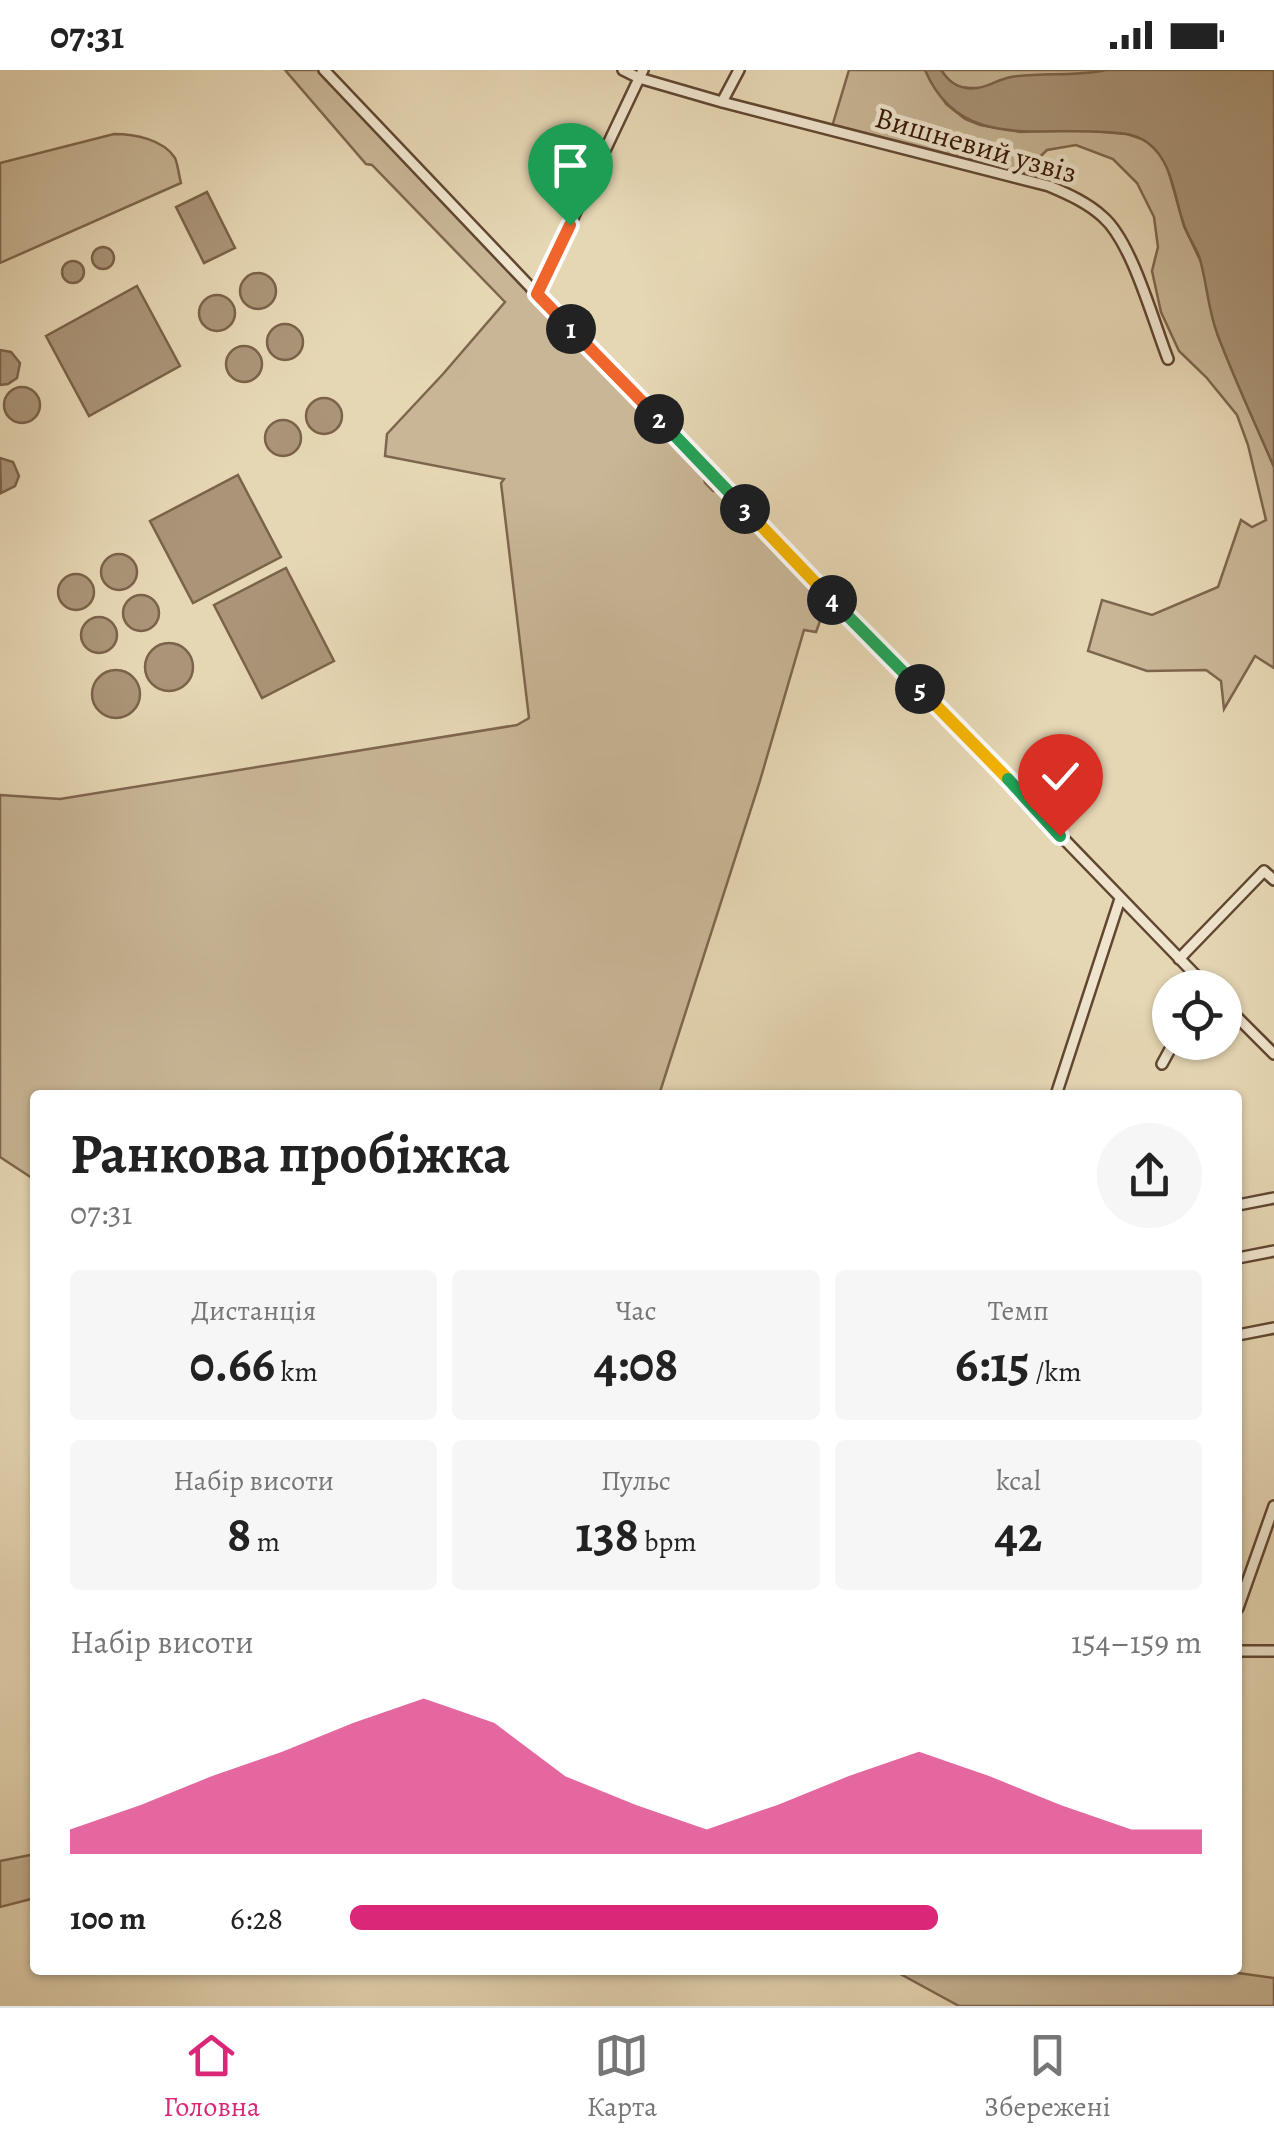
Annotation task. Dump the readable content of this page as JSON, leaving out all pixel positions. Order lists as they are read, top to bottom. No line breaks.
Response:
{"streets":{"street":["Вишневий узвіз"]},"page":{"status":"07:31","pins":["1","2","3","4","5"],"heading":["Ранкова пробіжка","07:31"],"stats":[["Дистанція","0.66 km"],["Час","4:08"],["Темп","6:15 /km"],["Набір висоти","8 m"],["Пульс","138 bpm"],["kcal","42"]],"chart":["Набір висоти","154–159 m"],"list":[{"name":"100 m","note":"6:28"}],"tabs":["Головна","Карта","Збережені"]}}
